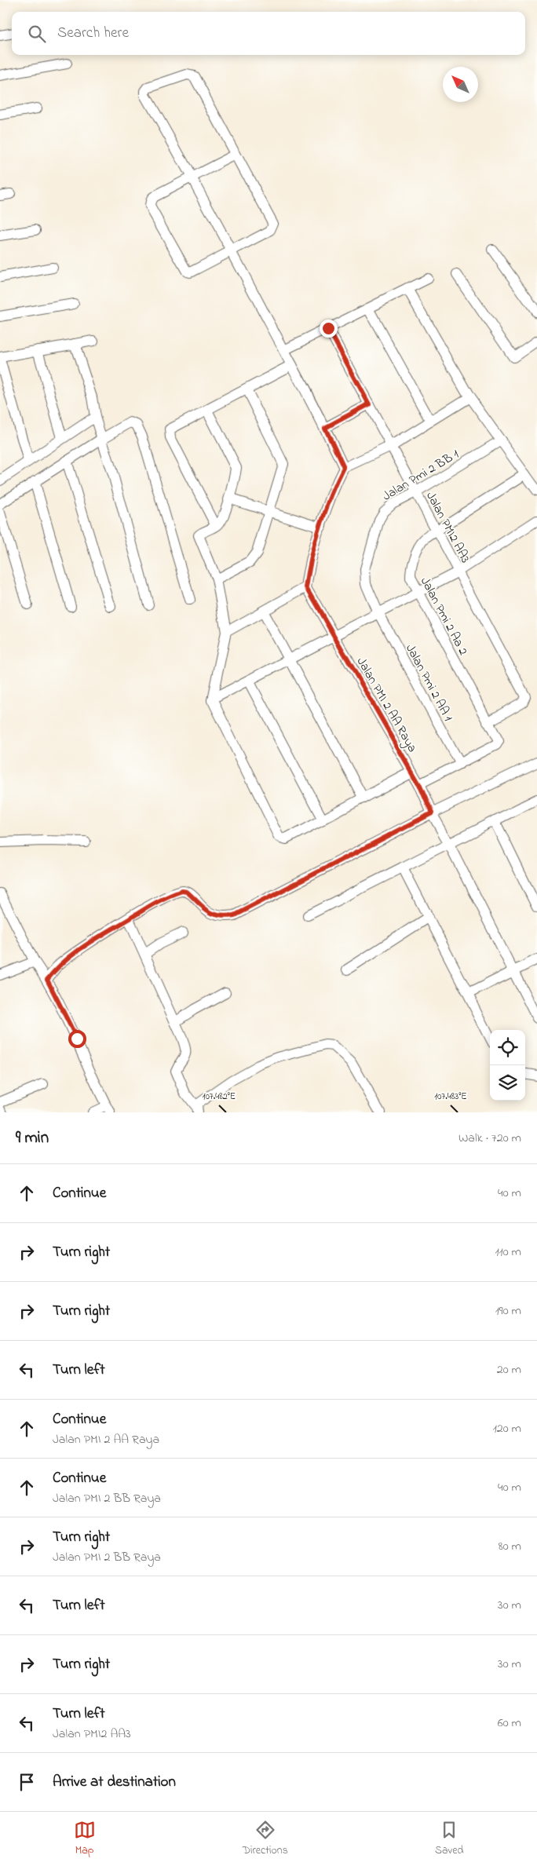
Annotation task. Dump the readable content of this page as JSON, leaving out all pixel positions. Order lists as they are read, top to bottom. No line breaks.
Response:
{"streets":{"street":["Jalan Pmi 2 BB 1","Jalan PMI2 AA3","Jalan Pmi 2 Aa 2","Jalan Pmi 2 AA 1","Jalan PMI 2 AA Raya"]},"crossings":[["Jalan Pmi 2 BB 1","Jalan PMI2 AA3"],["Jalan Pmi 2 BB 1","Jalan Pmi 2 AA 1"],["Jalan PMI2 AA3","Jalan Pmi 2 Aa 2"],["Jalan Pmi 2 Aa 2","Jalan Pmi 2 AA 1"]],"north":"top left","page":{"search":"Search here","heading":["9 min","Walk · 720 m"],"list":[["Continue","40 m"],["Turn right","110 m"],["Turn right","190 m"],["Turn left","20 m"],["Continue","Jalan PMI 2 AA Raya","120 m"],["Continue","Jalan PMI 2 BB Raya","40 m"],["Turn right","Jalan PMI 2 BB Raya","80 m"],["Turn left","30 m"],["Turn right","30 m"],["Turn left","Jalan PMI2 AA3","60 m"],"Arrive at destination"],"nav":["Map","Directions","Saved"]},"coordinates":["107.482°E","107.483°E"]}
